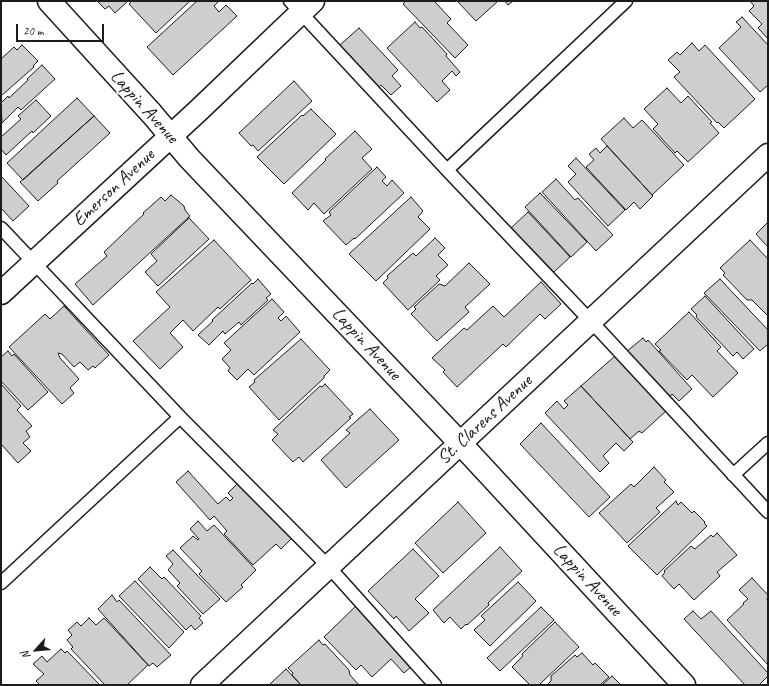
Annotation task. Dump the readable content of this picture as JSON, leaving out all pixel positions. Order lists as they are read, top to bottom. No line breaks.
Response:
{"streets":{"street":["Lappin Avenue","Emerson Avenue","St. Clarens Avenue"]},"crossings":[["Lappin Avenue","Emerson Avenue"],["Lappin Avenue","St. Clarens Avenue"]],"scale_bar":"20 m","north":"bottom left"}
